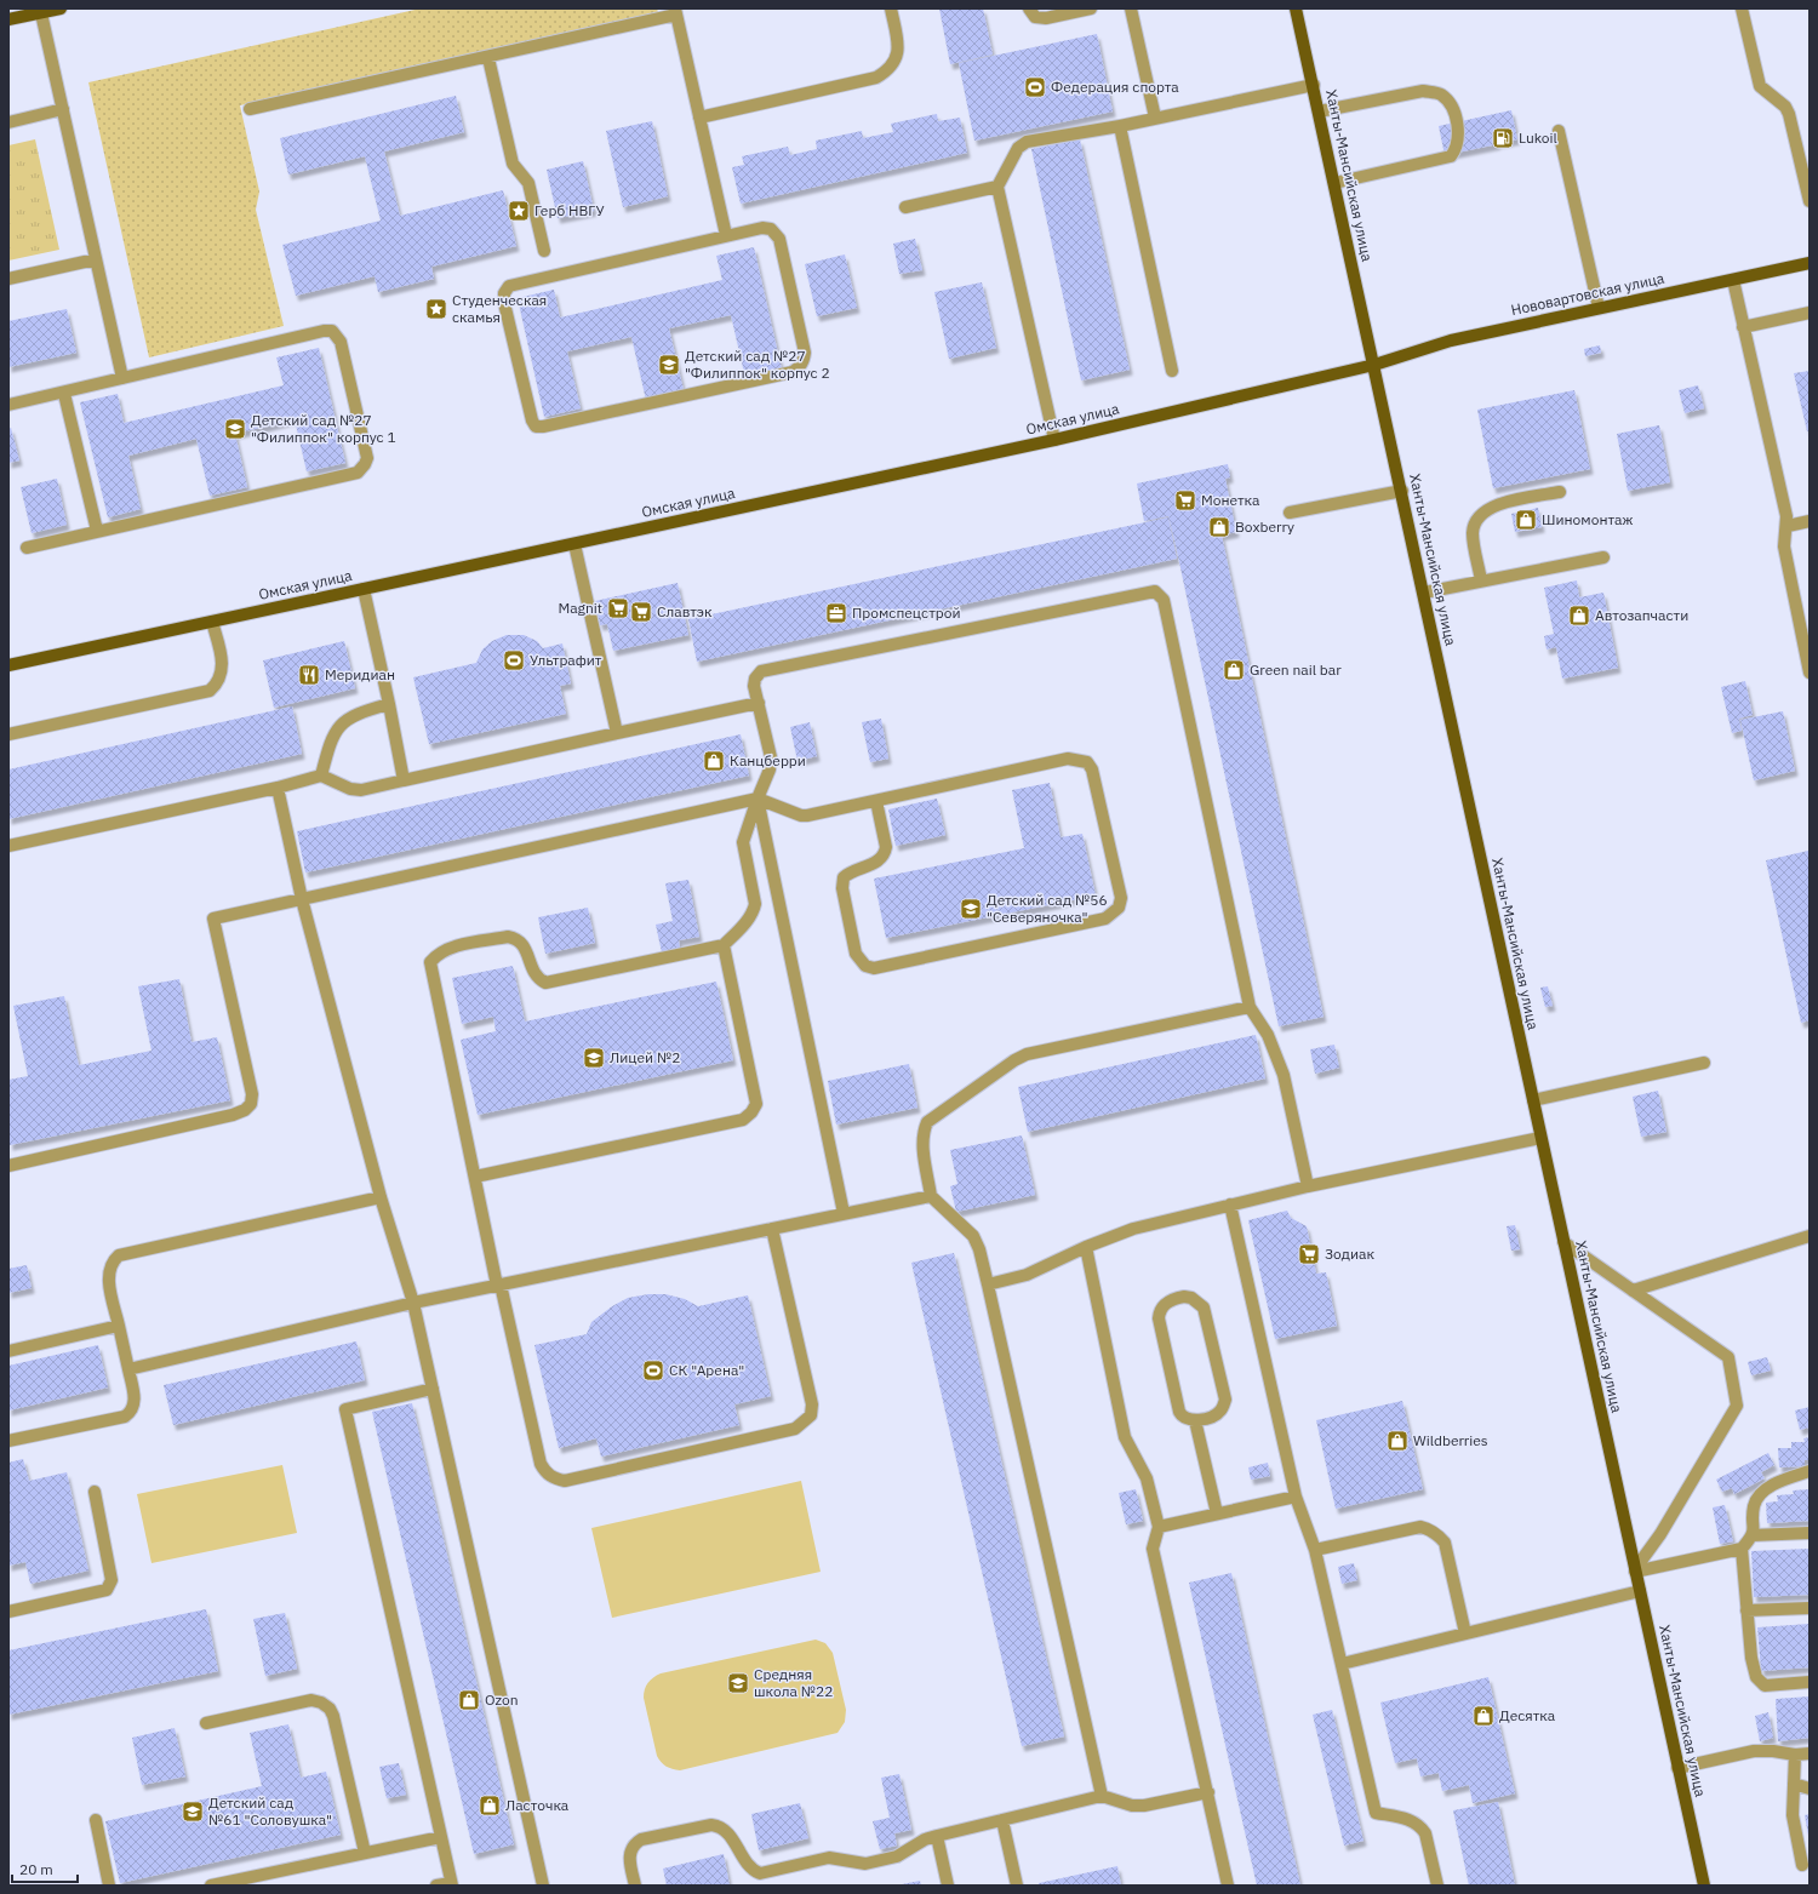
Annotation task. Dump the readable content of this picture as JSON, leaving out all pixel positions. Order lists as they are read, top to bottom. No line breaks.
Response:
{"streets":{"main road":["Ханты-Мансийская улица","Нововартовская улица","Омская улица"]},"crossings":[["Ханты-Мансийская улица","Нововартовская улица"],["Ханты-Мансийская улица","Омская улица"],["Нововартовская улица","Омская улица"]],"places":{"sports":["Федерация спорта","Ультрафит","СК \"Арена\""],"fuel station":["Lukoil"],"place":["Герб НВГУ","Студенческая скамья"],"school or university":["Детский сад №27 \"Филиппок\" корпус 2","Детский сад №27 \"Филиппок\" корпус 1","Детский сад №56 \"Северяночка\"","Лицей №2","Средняя школа №22","Детский сад №61 \"Соловушка\""],"supermarket":["Монетка","Magnit","Славтэк","Зодиак"],"shop":["Шиномонтаж","Boxberry","Автозапчасти","Green nail bar","Канцберри","Wildberries","Ozon","Десятка","Ласточка"],"office":["Промспецстрой"],"restaurant":["Меридиан"]},"scale_bar":"20 m"}
